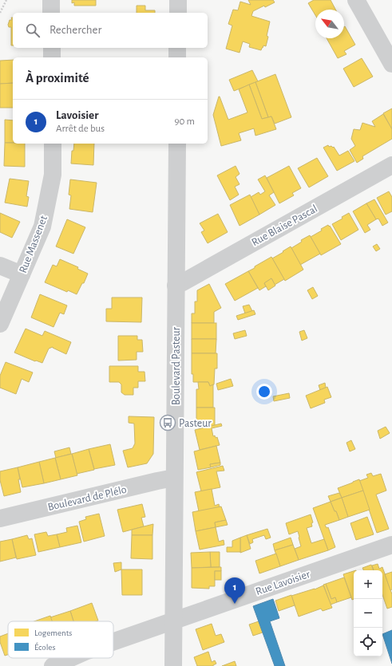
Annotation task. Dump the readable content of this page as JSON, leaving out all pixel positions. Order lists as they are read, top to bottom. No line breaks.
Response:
{"streets":{"street":["Rue Blaise Pascal","Rue Massenet","Boulevard Pasteur","Boulevard de Plélo","Rue Lavoisier"]},"crossings":[["Rue Blaise Pascal","Boulevard Pasteur"],["Boulevard Pasteur","Boulevard de Plélo"],["Boulevard Pasteur","Rue Lavoisier"]],"places":{"bus stop":["Pasteur"]},"legend":["Logements","Écoles"],"north":"top left","page":{"search":"Rechercher","heading":"À proximité","list":[{"mark":"1","name":"Lavoisier","note":"Arrêt de bus","value":"90 m"}],"map_buttons":["+","−"],"pins":"1"}}
